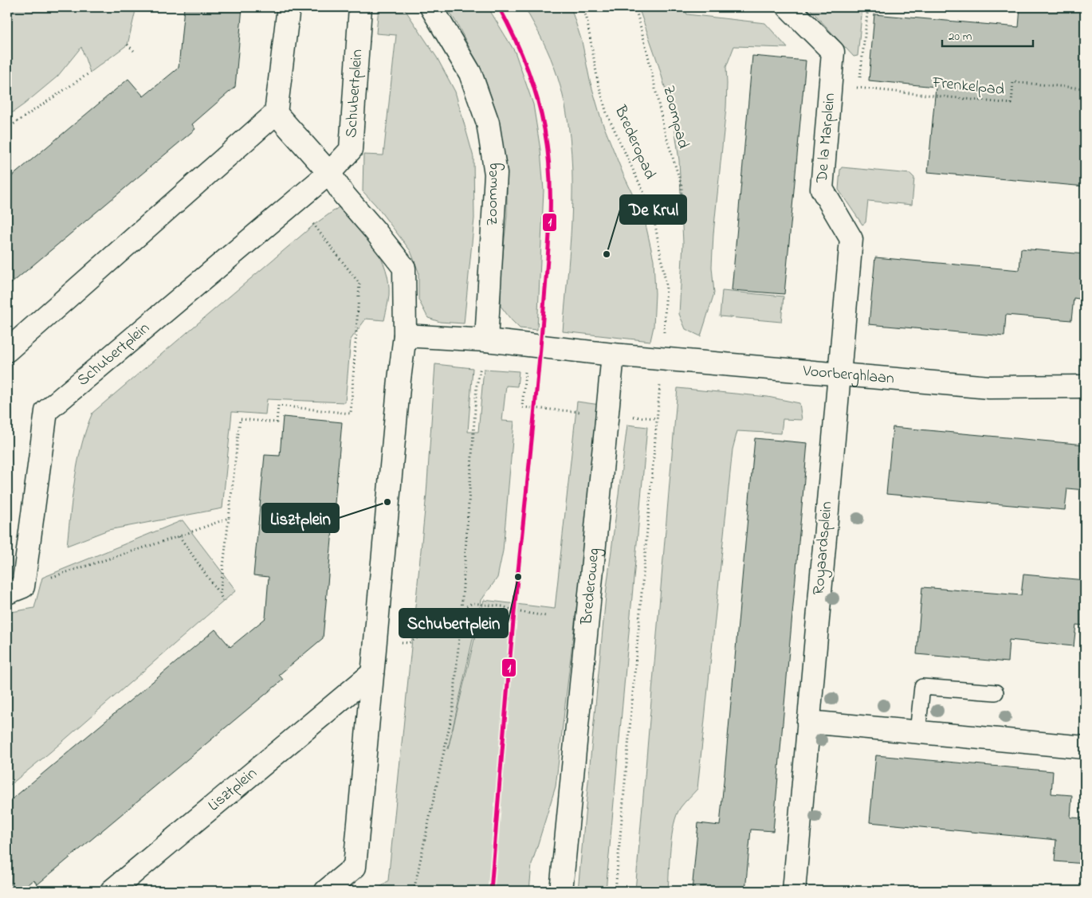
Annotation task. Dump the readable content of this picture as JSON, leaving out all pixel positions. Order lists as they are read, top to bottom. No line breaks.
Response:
{"streets":{"street":["Schubertplein","De la Marplein","Zoomweg","Voorberghlaan","Royaardsplein","Brederoweg","Lisztplein"],"path":["Frenkelpad","Zoompad","Brederopad"]},"crossings":[["Frenkelpad","De la Marplein"],["Zoompad","Brederopad"],["De la Marplein","Voorberghlaan"],["De la Marplein","Royaardsplein"],["Brederopad","Voorberghlaan"],["Voorberghlaan","Royaardsplein"],["Voorberghlaan","Brederoweg"]],"places":["De Krul","Lisztplein","Schubertplein"],"lines":["transit line 1"],"scale_bar":"20 m"}
